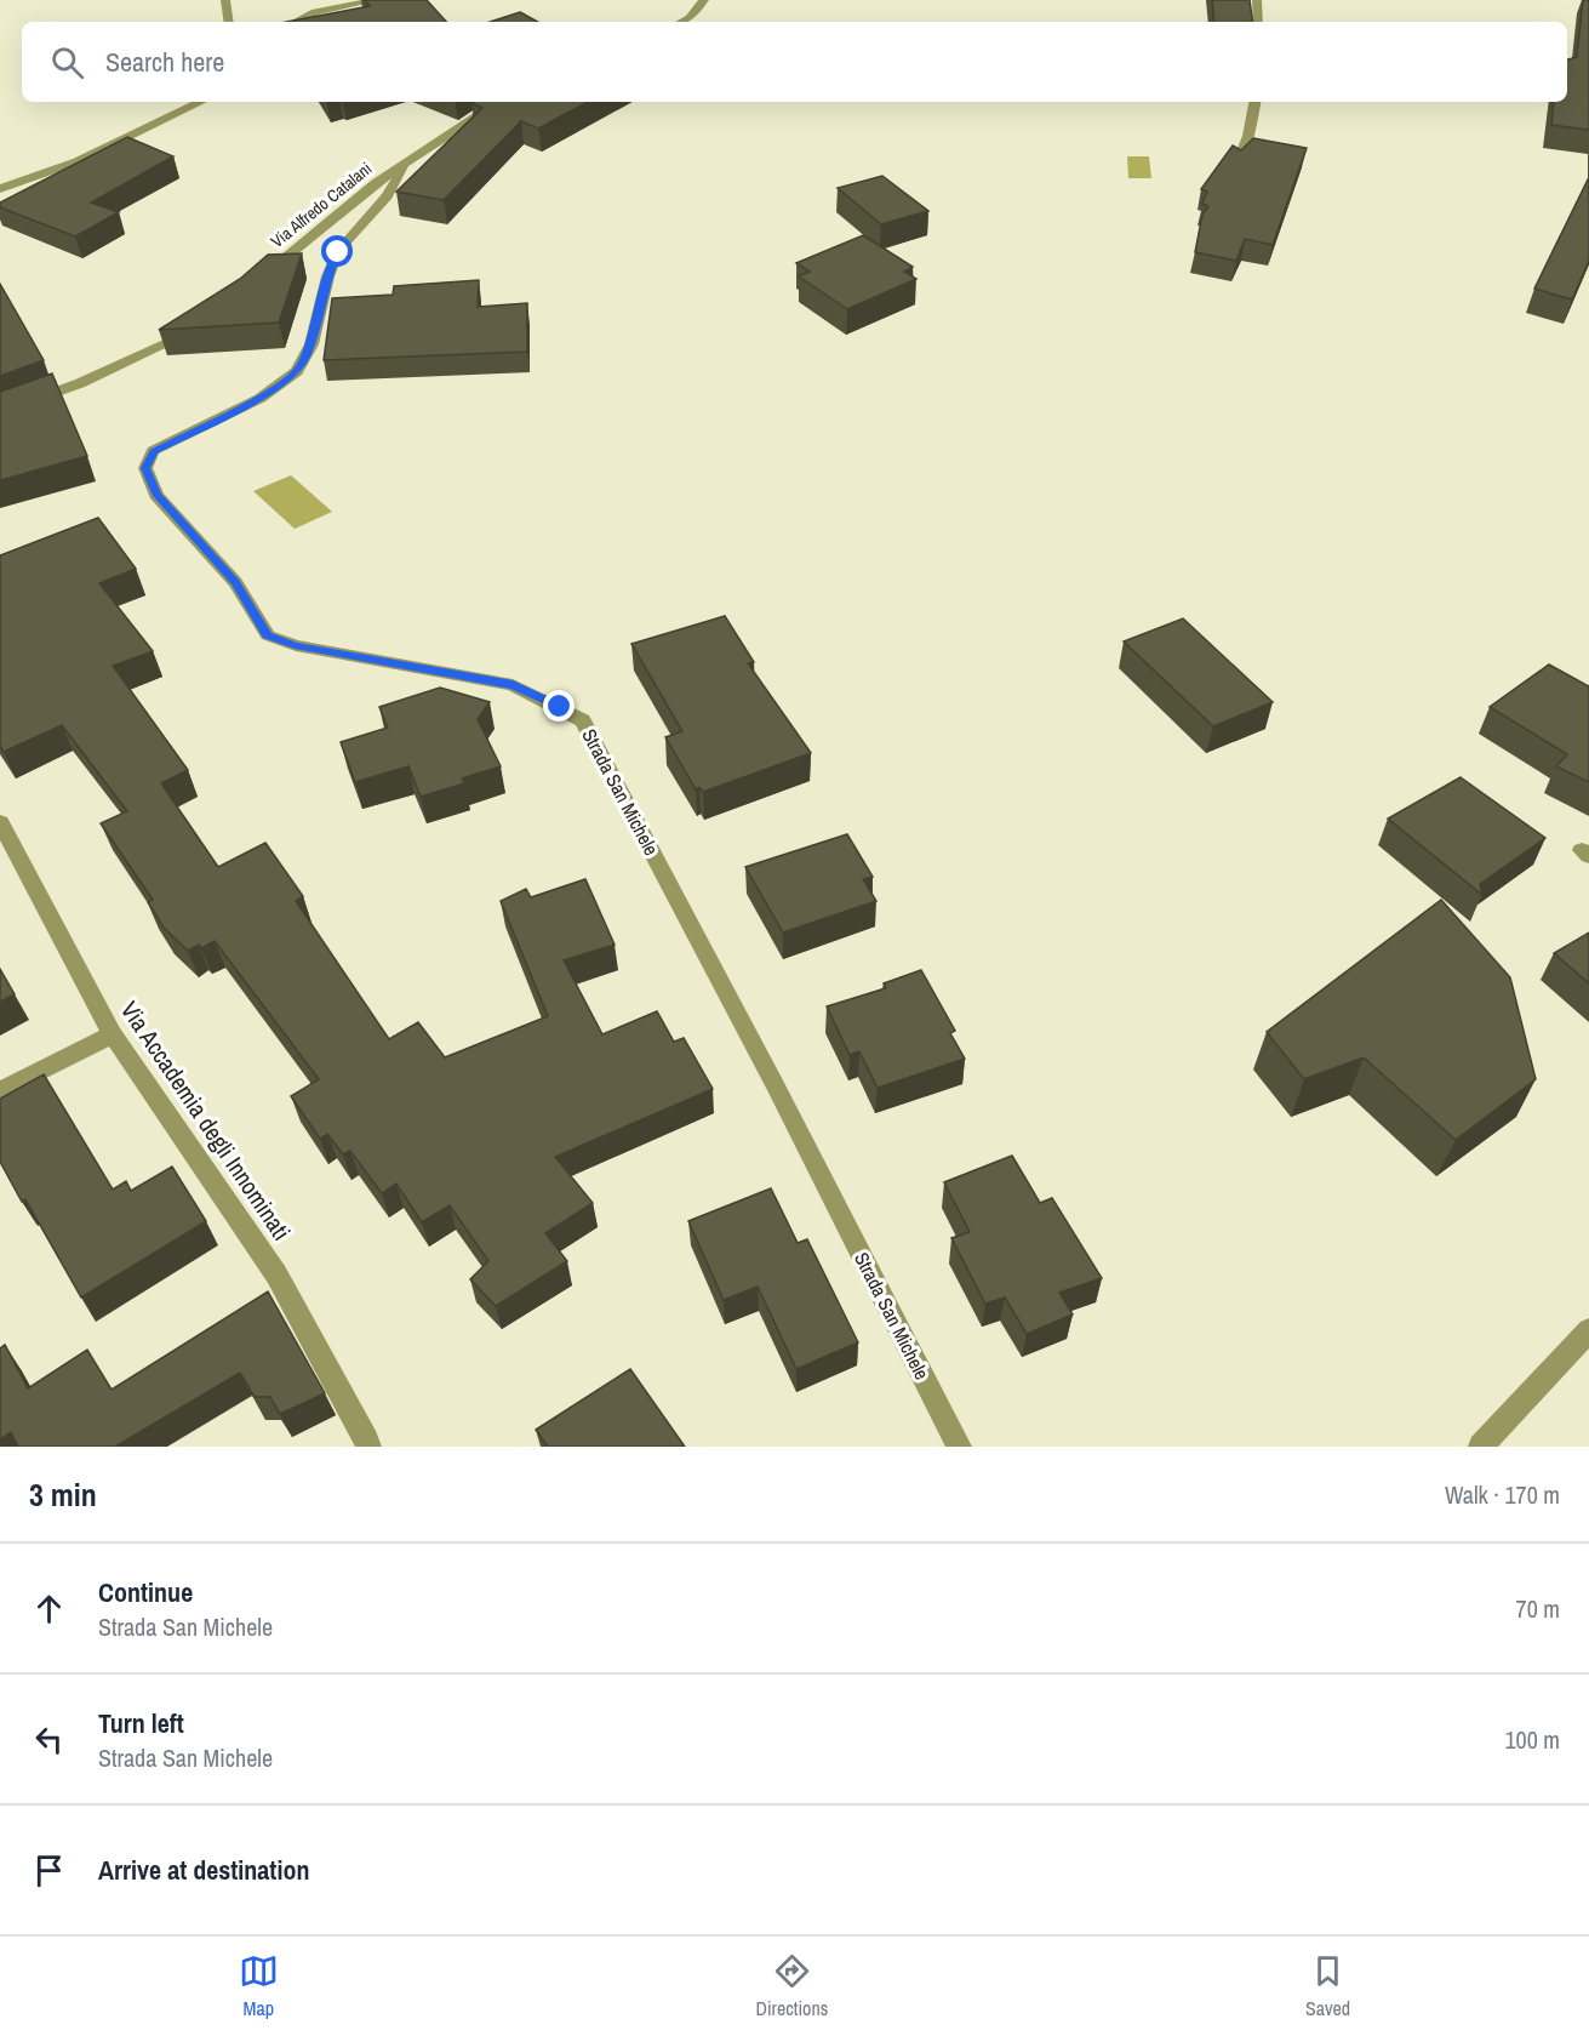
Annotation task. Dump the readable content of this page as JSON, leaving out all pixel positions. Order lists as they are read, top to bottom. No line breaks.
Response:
{"streets":{"street":["Via Alfredo Catalani","Strada San Michele","Via Accademia degli Innominati"]},"crossings":[["Via Alfredo Catalani","Strada San Michele"]],"page":{"search":"Search here","heading":["3 min","Walk · 170 m"],"list":[["Continue","Strada San Michele","70 m"],["Turn left","Strada San Michele","100 m"],"Arrive at destination"],"nav":["Map","Directions","Saved"]}}
